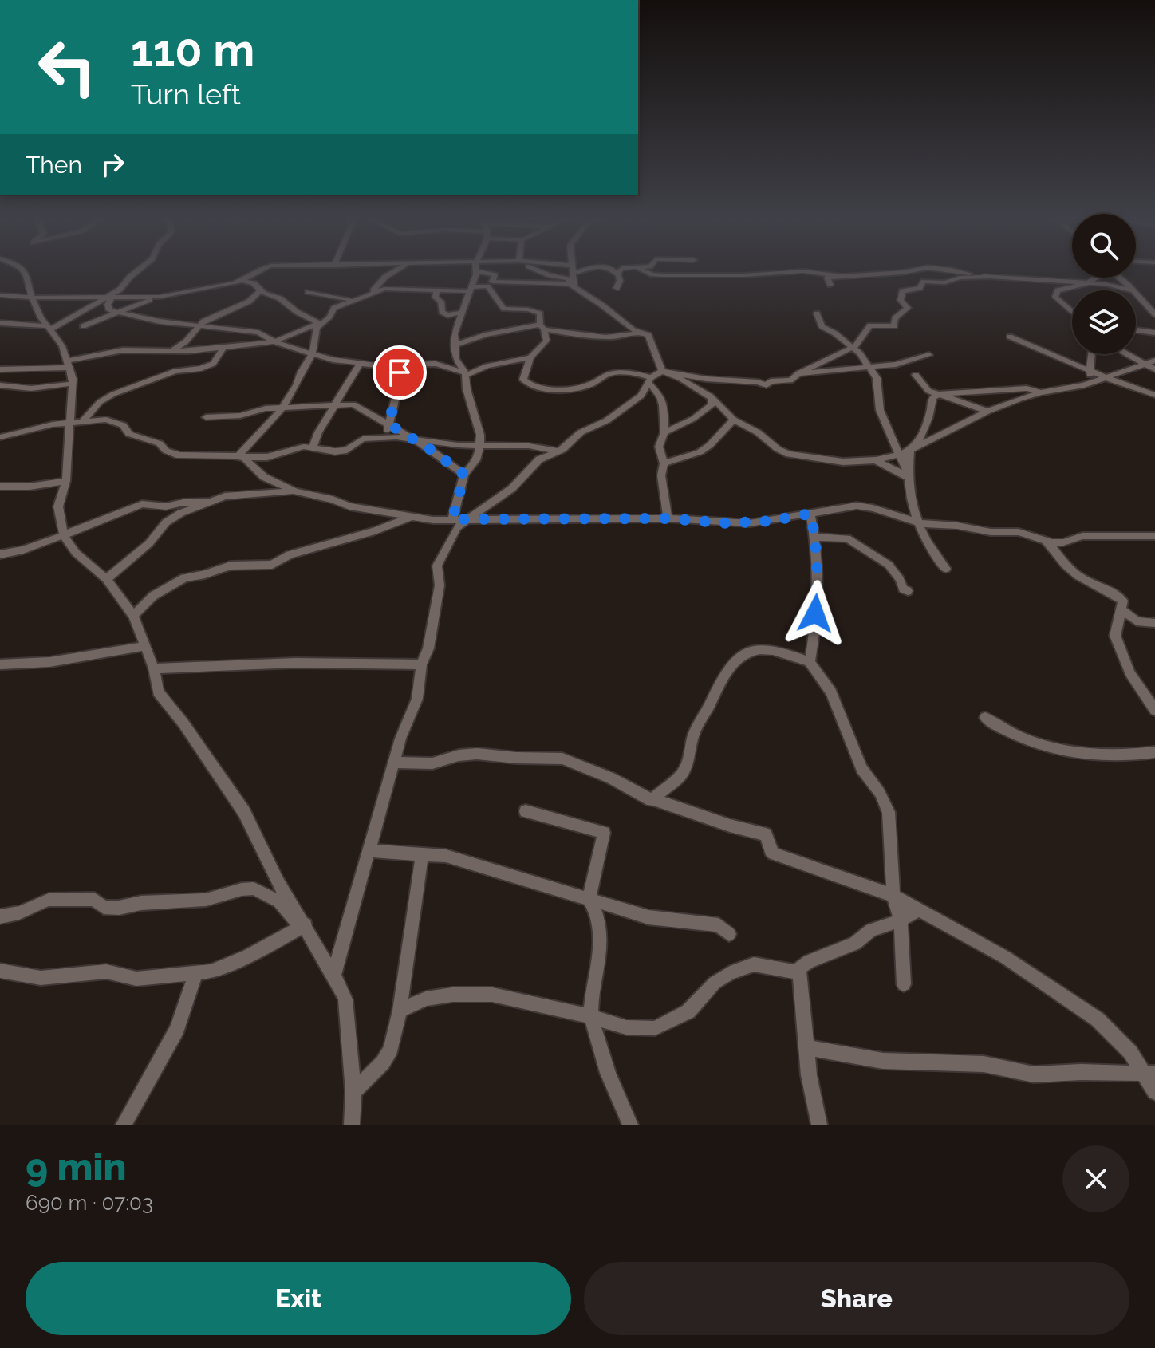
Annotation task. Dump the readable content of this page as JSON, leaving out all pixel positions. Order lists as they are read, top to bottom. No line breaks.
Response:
{"page":{"turn":["110 m","Turn left"],"then":"Then","heading":["9 min","690 m · 07:03"],"buttons":["Exit","Share"]}}
